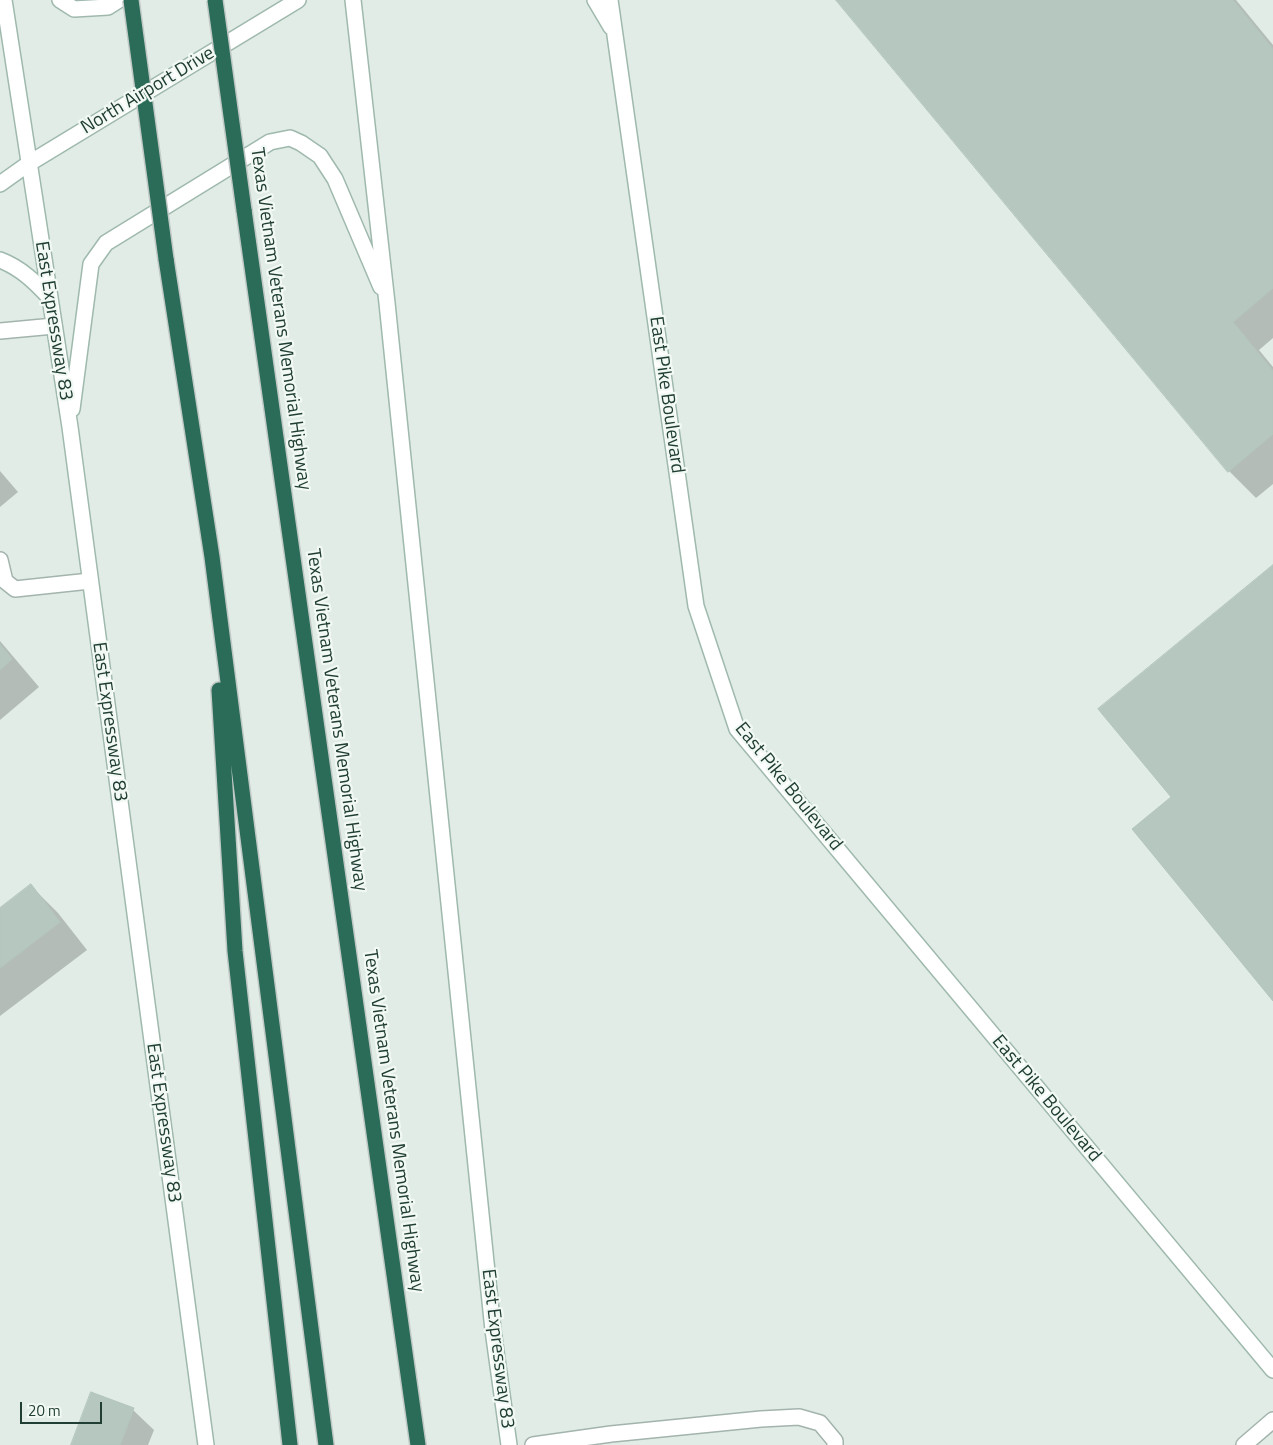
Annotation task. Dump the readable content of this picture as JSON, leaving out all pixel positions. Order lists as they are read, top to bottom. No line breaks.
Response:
{"streets":{"highway":["Texas Vietnam Veterans Memorial Highway"],"main road":["North Airport Drive","East Expressway 83","East Pike Boulevard"]},"crossings":[["North Airport Drive","East Expressway 83"]],"scale_bar":"20 m"}
